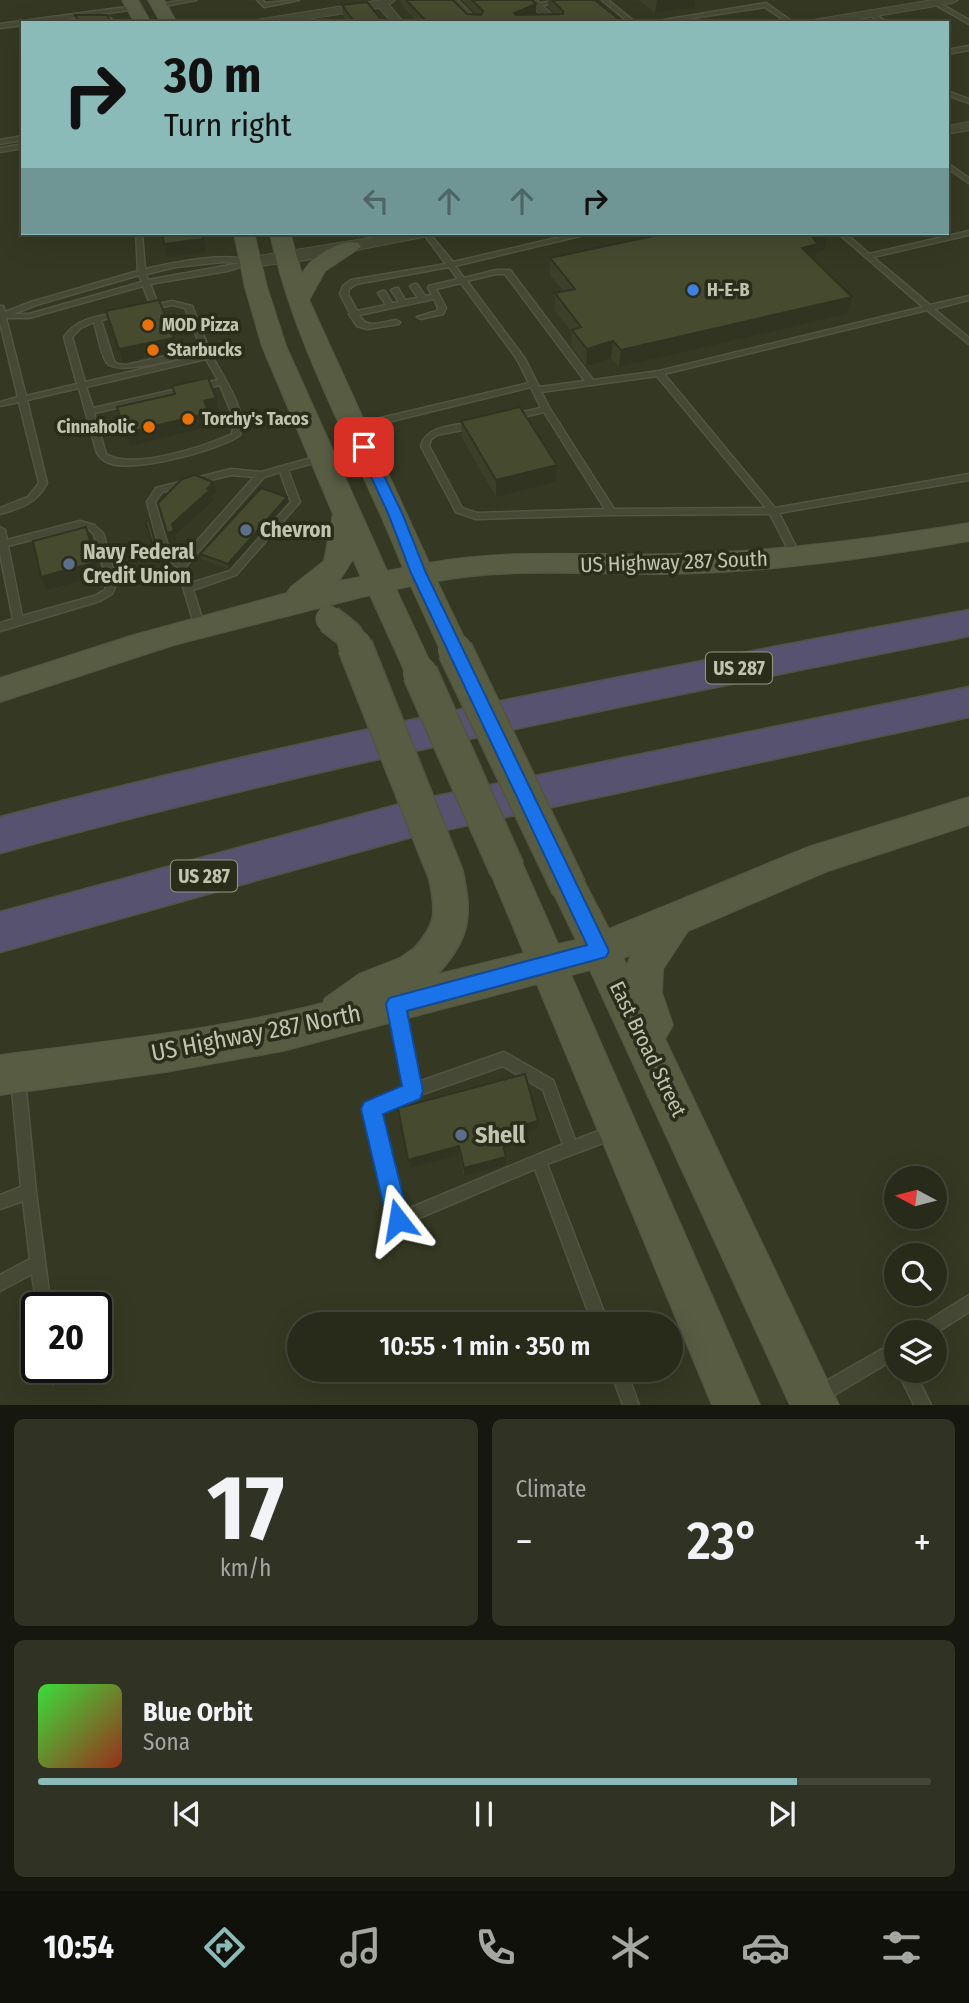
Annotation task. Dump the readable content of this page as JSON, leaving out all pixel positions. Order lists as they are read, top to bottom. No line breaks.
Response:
{"streets":{"highway":["US 287"],"main road":["US Highway 287 South","US Highway 287 North","East Broad Street"]},"crossings":[["US Highway 287 South","East Broad Street"]],"places":["H-E-B","MOD Pizza","Starbucks","Torchy's Tacos","Cinnaholic","Chevron","Navy Federal Credit Union","Shell"],"north":"left","page":{"turn":["30 m","Turn right"],"limit":"20","trip":"10:55 · 1 min · 350 m","tile":[["17","km/h"],"Climate"],"heat":["−","23°","+"],"song":["Blue Orbit","Sona"],"tabs":"10:54"}}
